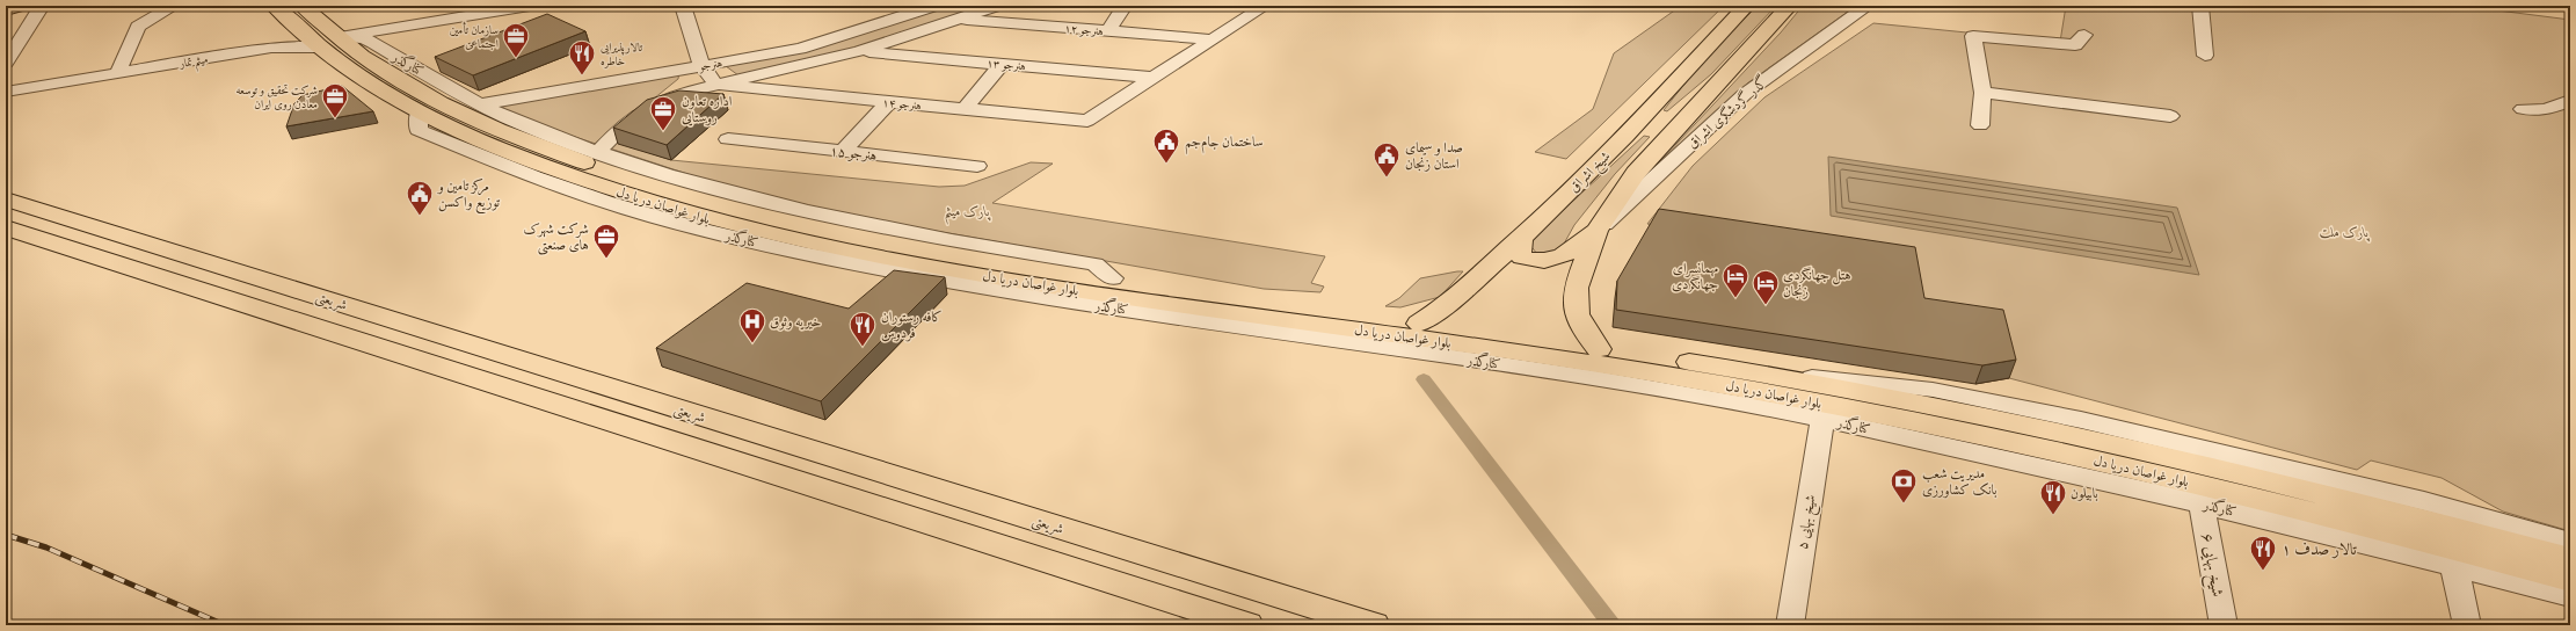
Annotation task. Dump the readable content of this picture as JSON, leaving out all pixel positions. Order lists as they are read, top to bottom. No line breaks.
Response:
{"streets":{"main road":["شیخ اشراق","بلوار غواصان دریا دل","شریعتی"],"street":["هنرجو ۱۲","میثم تمار","کنارگذر","هنرجو","هنرجو ۱۳","هنرجو ۱۴","گدر گردشگری اشراق","هنرجو ۱۵","شیخ بهایی ۵","شیخ بهایی ۶"]},"crossings":[["هنرجو ۱۲","هنرجو"],["کنارگذر","هنرجو"],["کنارگذر","بلوار غواصان دریا دل"],["کنارگذر","شیخ بهایی ۵"],["کنارگذر","شیخ بهایی ۶"],["هنرجو","هنرجو ۱۳"],["هنرجو","هنرجو ۱۴"],["هنرجو ۱۳","هنرجو ۱۴"],["شیخ اشراق","بلوار غواصان دریا دل"]],"parks":["پارک میثم","پارک ملت"],"places":{"office":["سازمان تأمین اجتماعی","شرکت تحقیق و توسعه معادن روی ایران","اداره تعاون روستایی","شرکت شهرک های صنعتی"],"restaurant":["تالارپذیرایی خاطره","کافه رستوران فردوس","بابیلون","تالار صدف ۱"],"public building":["ساختمان جام‌جم","صدا و سیمای استان زنجان","مرکز تامین و توزیع واکسن"],"hotel":["مهمانسرای جهانگردی","هتل جهانگردی زنجان"],"hospital":["خیریه وثوق"],"bank":["مدیریت شعب بانک کشاورزی"]}}
